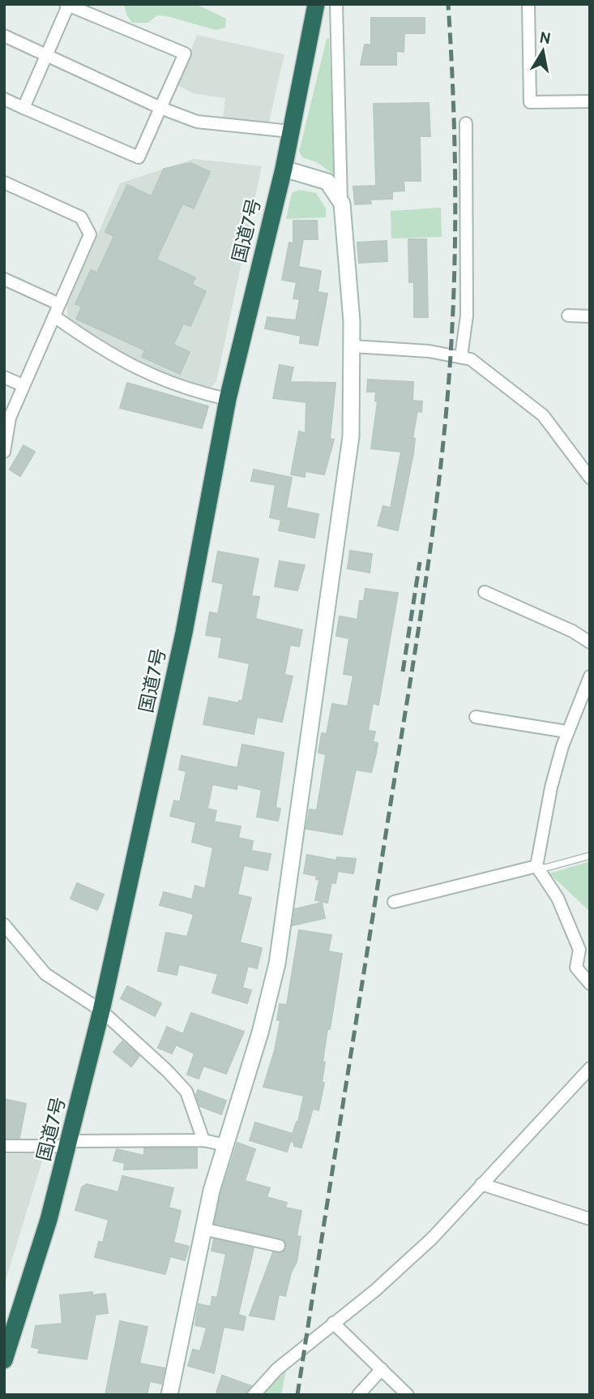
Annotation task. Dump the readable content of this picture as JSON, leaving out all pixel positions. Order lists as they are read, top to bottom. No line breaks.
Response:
{"streets":{"highway":["国道7号"]},"north":"top"}
